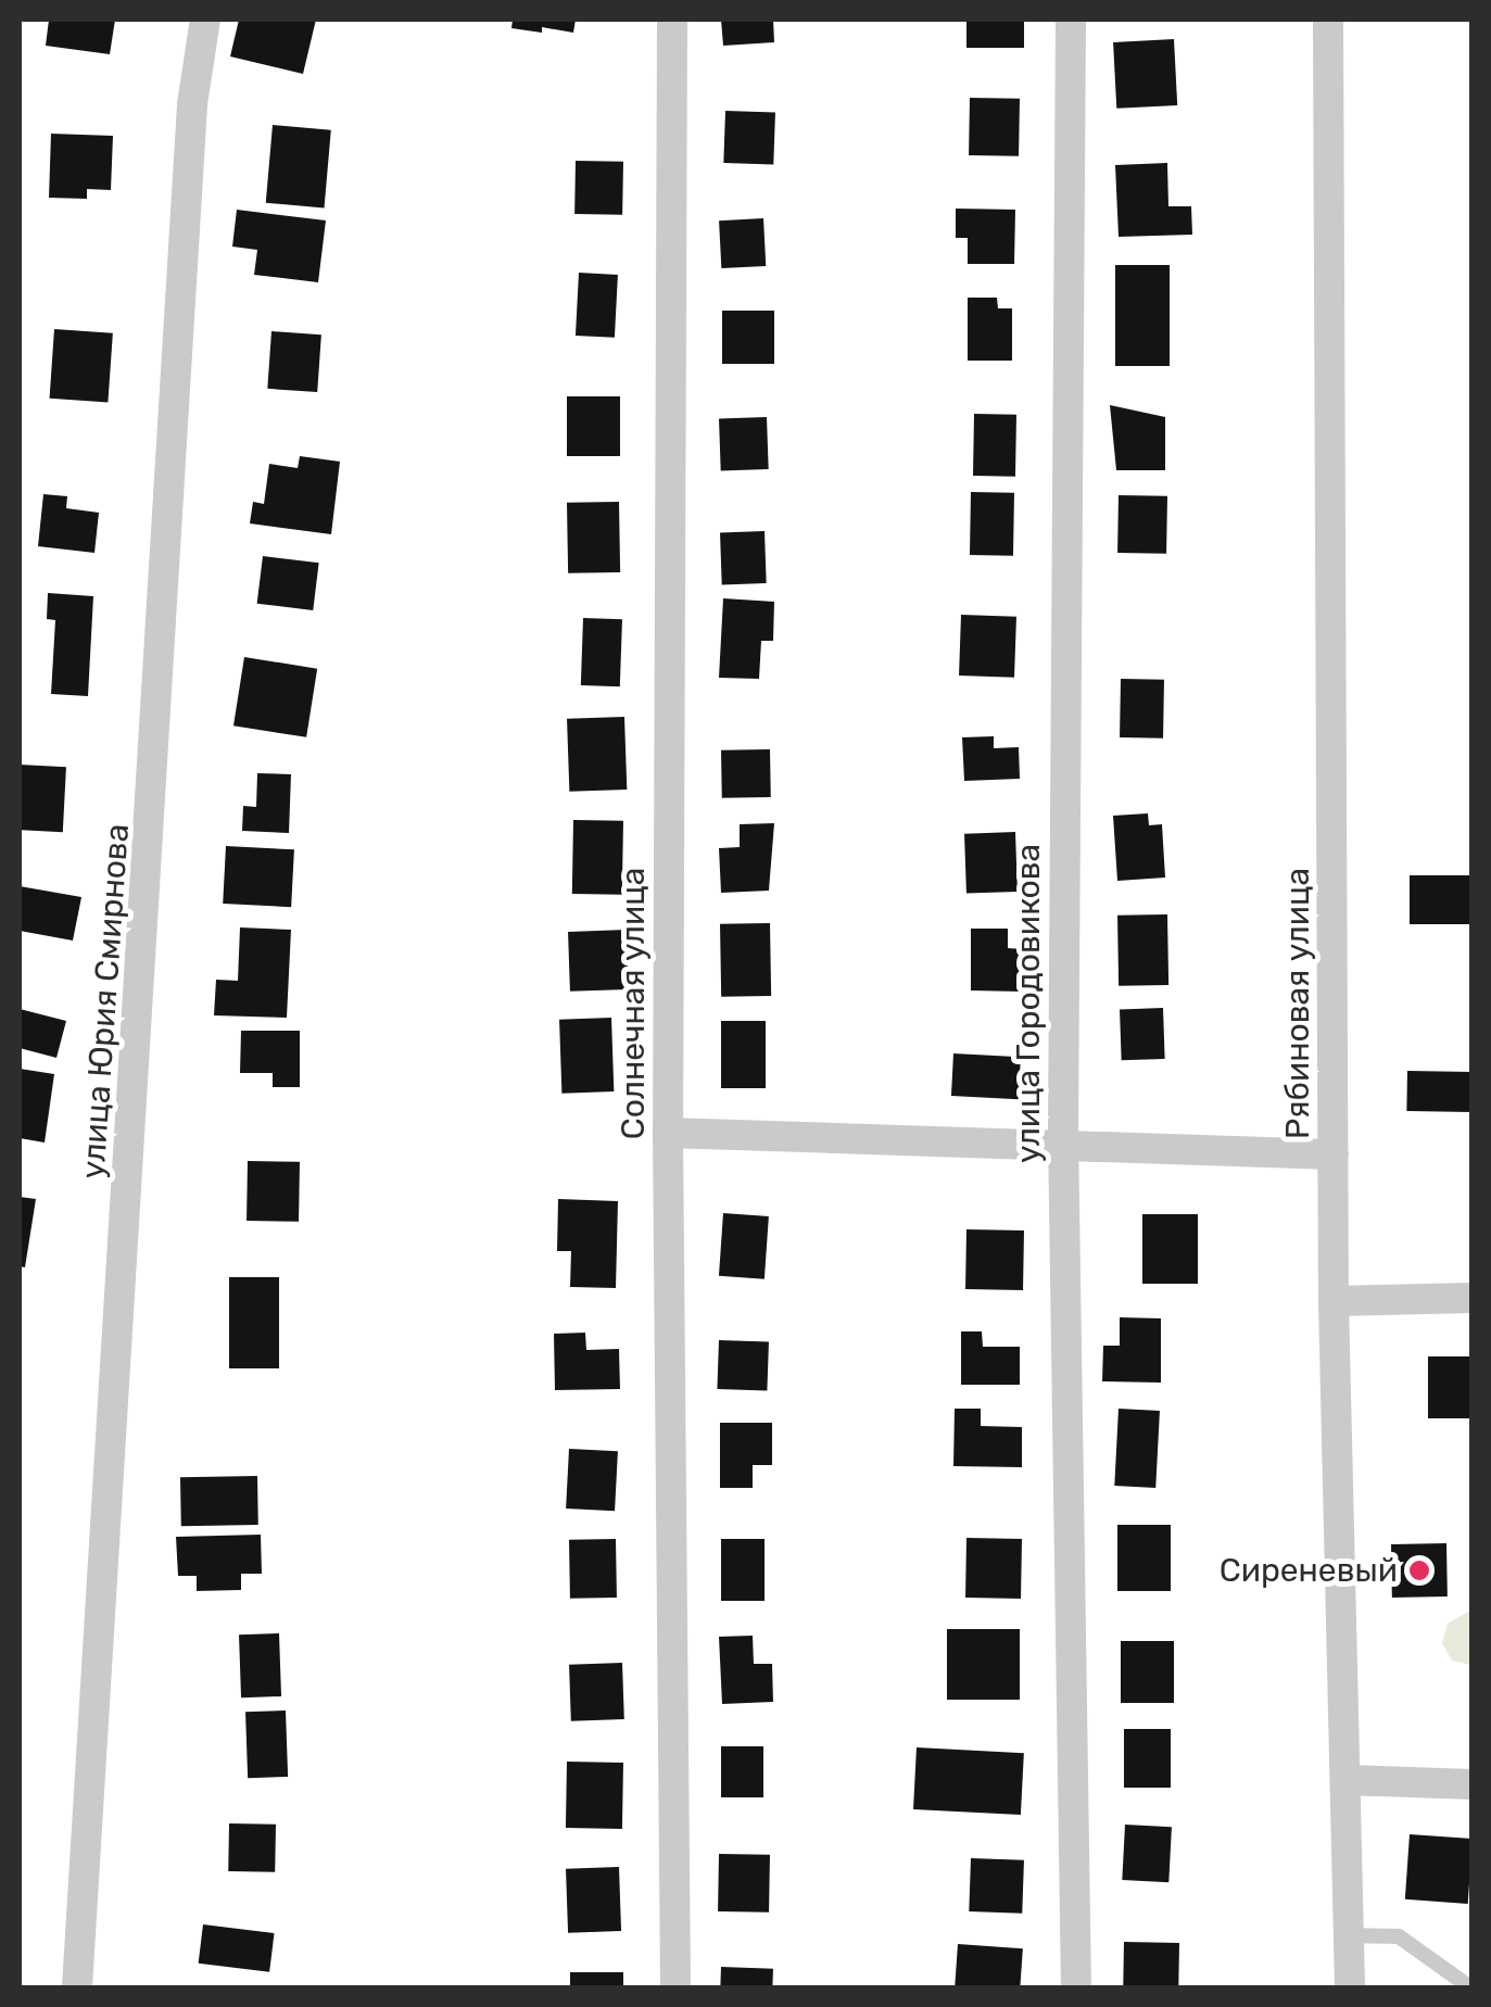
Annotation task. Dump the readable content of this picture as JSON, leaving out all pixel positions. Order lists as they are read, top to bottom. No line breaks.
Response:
{"streets":{"street":["улица Юрия Смирнова","Солнечная улица","улица Городовикова","Рябиновая улица"]},"places":["Сиреневый"]}
